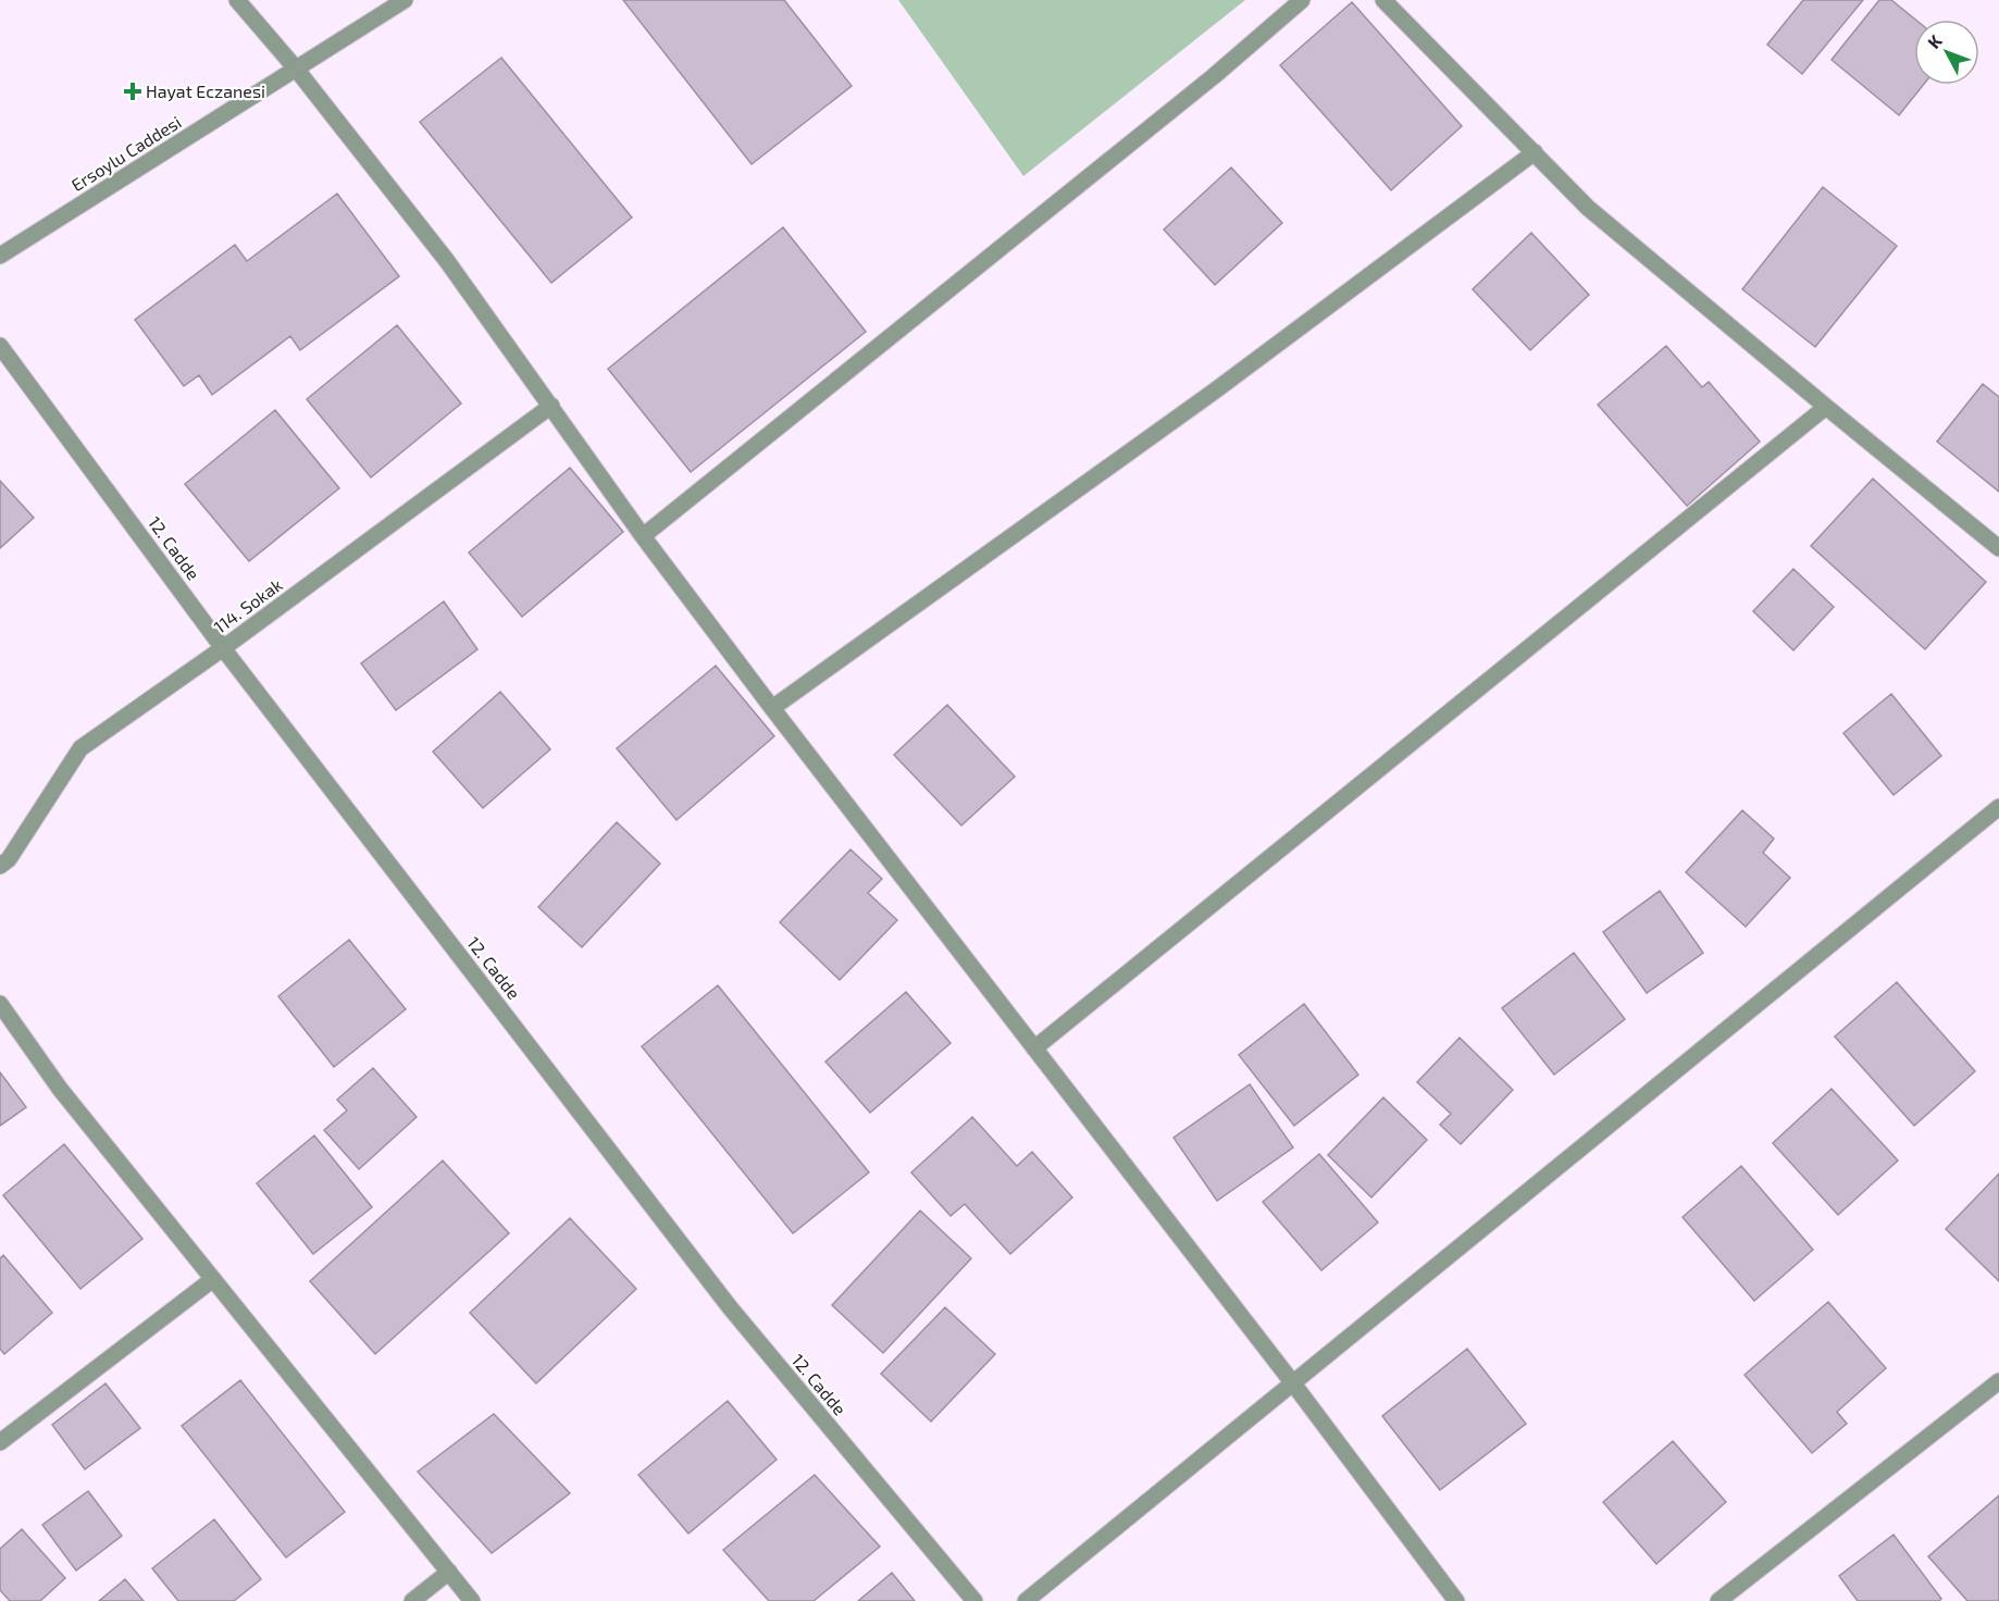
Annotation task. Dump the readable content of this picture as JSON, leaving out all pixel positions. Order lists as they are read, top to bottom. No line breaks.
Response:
{"streets":{"street":["Ersoylu Caddesi","12. Cadde","114. Sokak"]},"crossings":[["12. Cadde","114. Sokak"]],"places":{"health":["Hayat Eczanesi"]},"north":"top left"}
